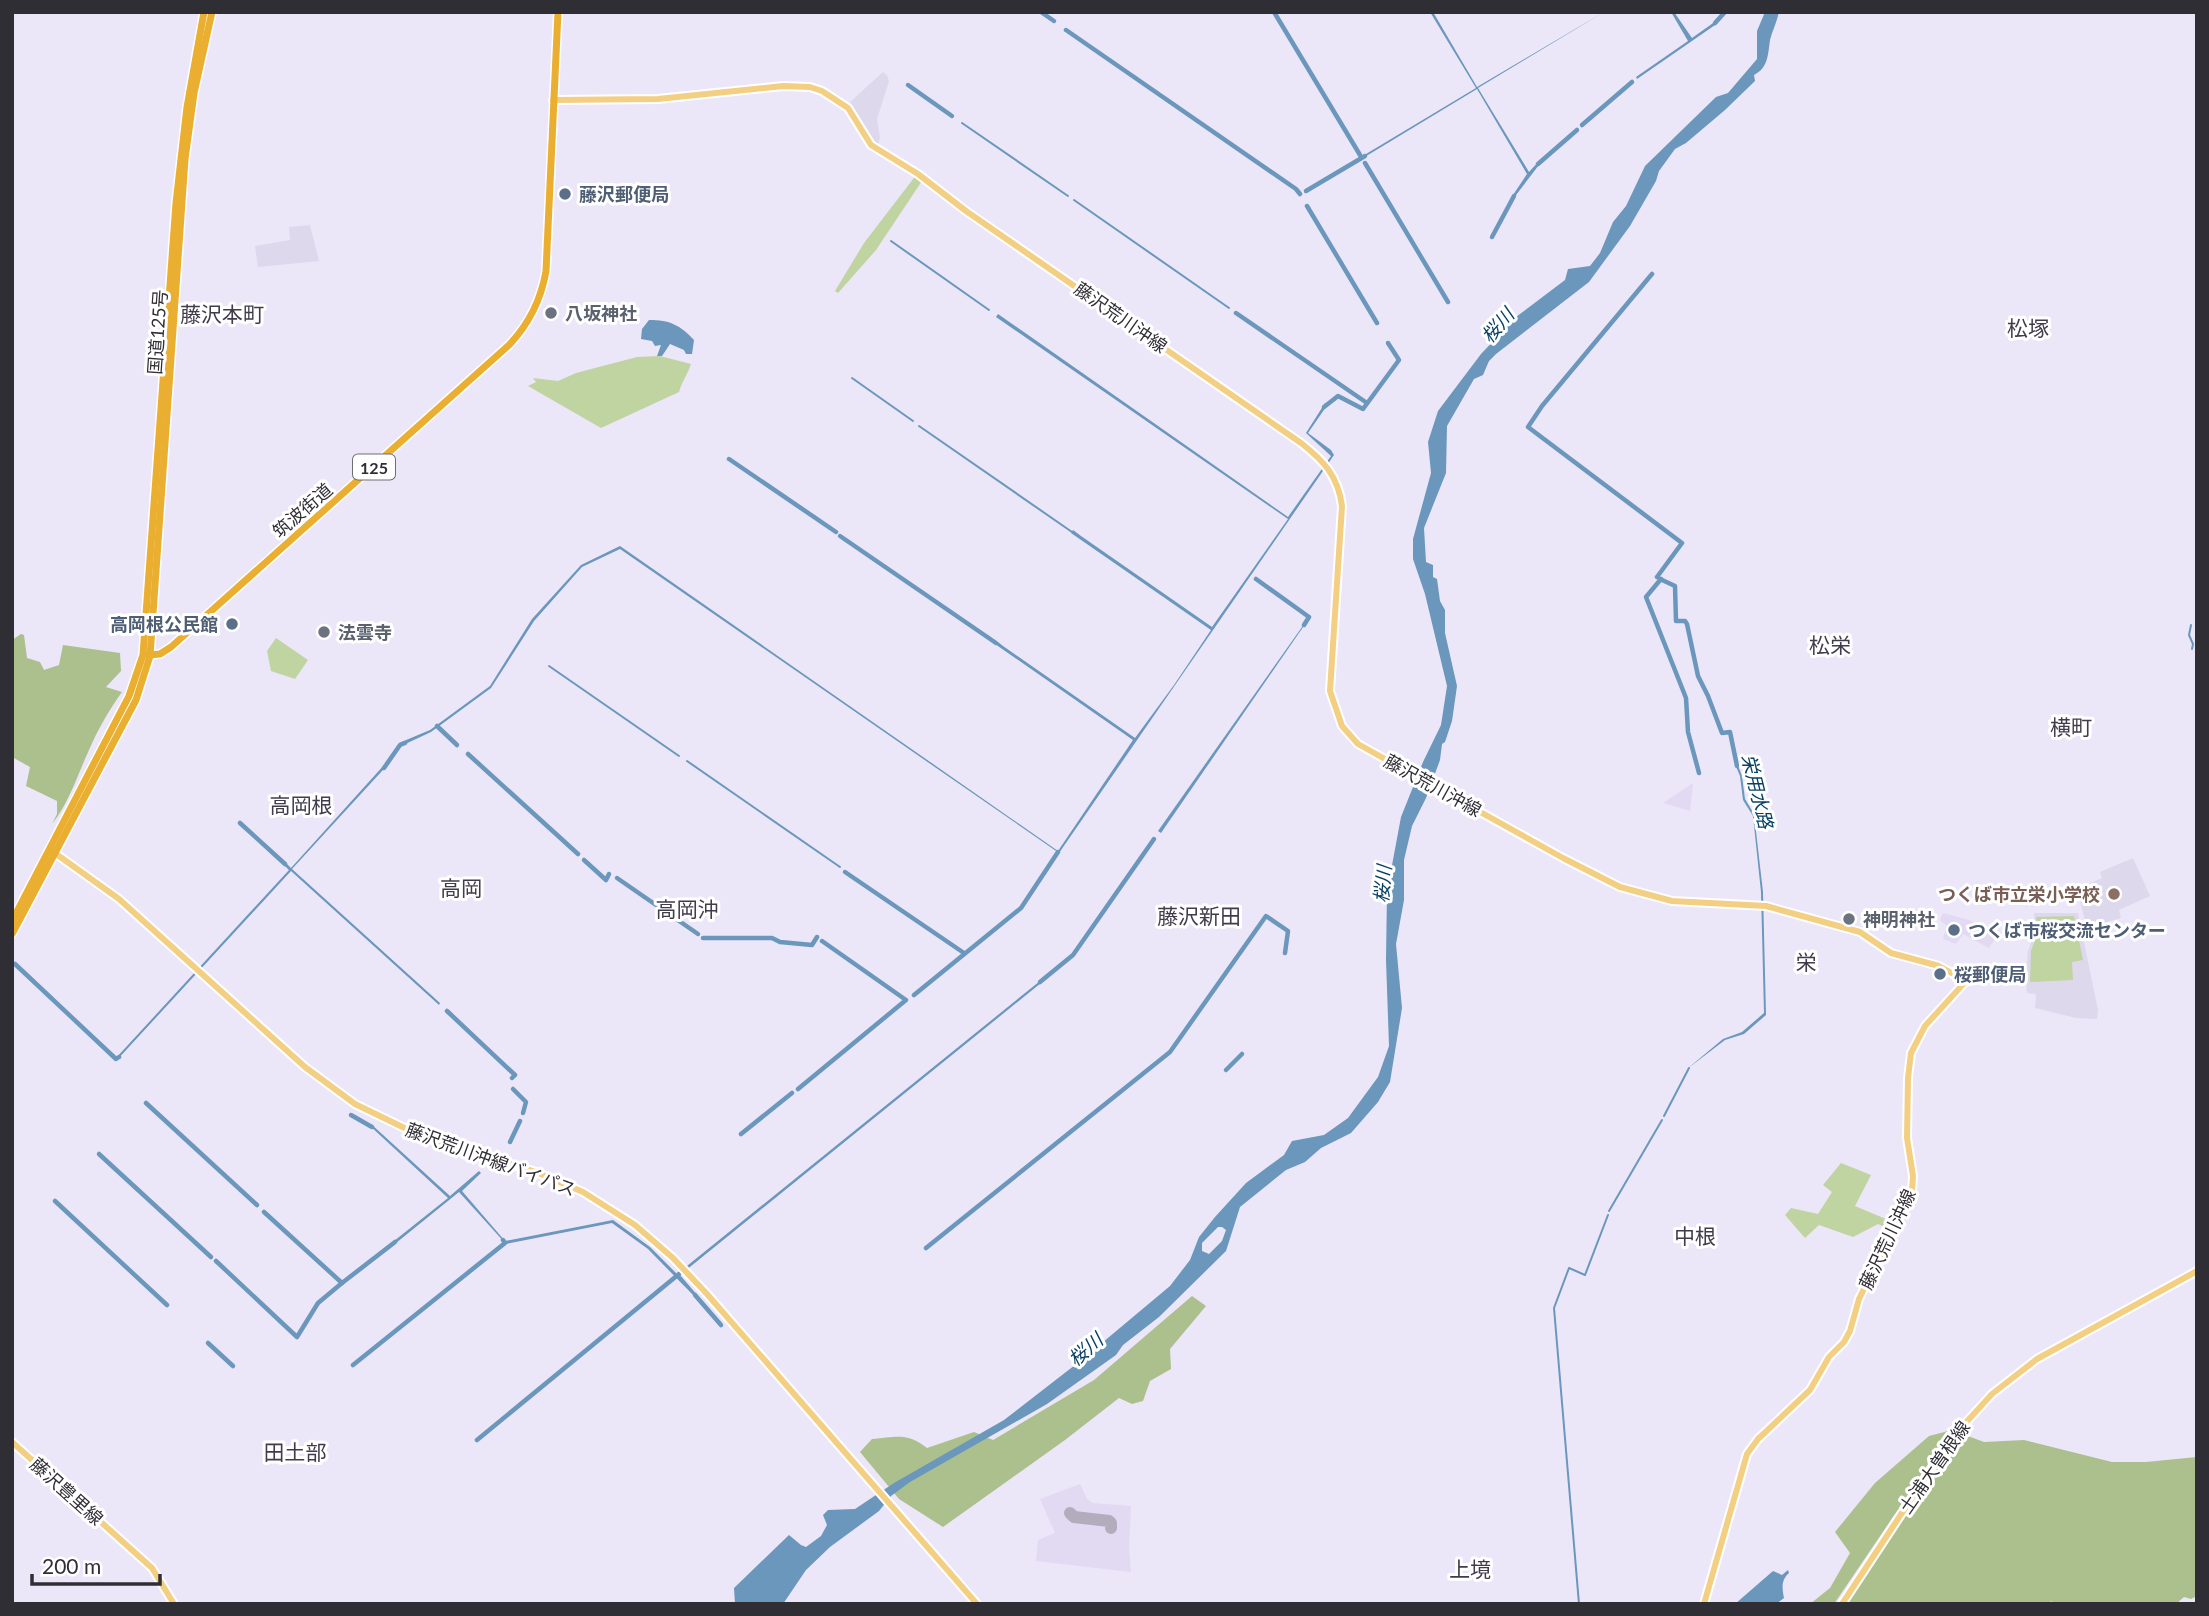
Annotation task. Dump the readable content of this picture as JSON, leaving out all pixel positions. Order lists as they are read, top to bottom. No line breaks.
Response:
{"streets":{"highway":["国道125号","125","筑波街道"],"main road":["藤沢荒川沖線","藤沢荒川沖線バイパス","土浦大曽根線","藤沢豊里線"]},"crossings":[["藤沢荒川沖線","筑波街道"],["国道125号","筑波街道"]],"districts":["藤沢本町","松塚","松栄","横町","高岡根","高岡","高岡沖","藤沢新田","栄","中根","田土部","上境"],"water":["桜川","栄用水路"],"places":["藤沢郵便局","八坂神社","高岡根公民館","法雲寺","つくば市立栄小学校","神明神社","つくば市桜交流センター","桜郵便局"],"scale_bar":"200 m"}
